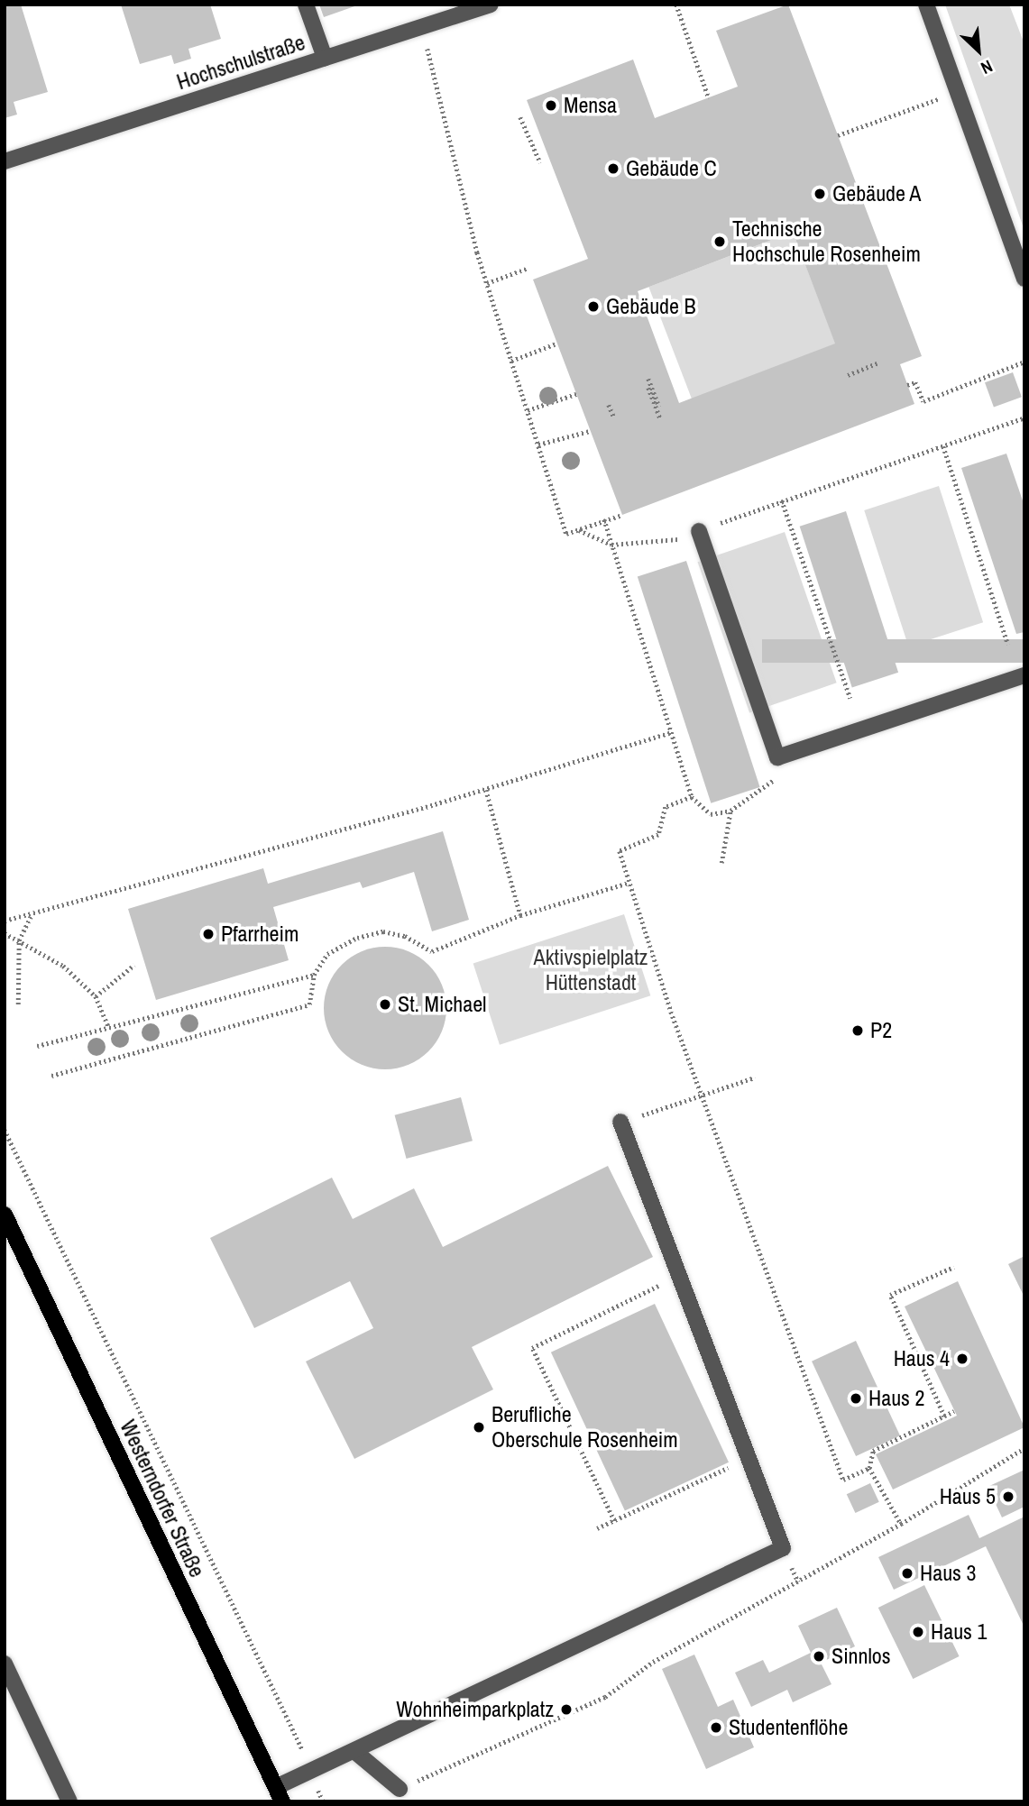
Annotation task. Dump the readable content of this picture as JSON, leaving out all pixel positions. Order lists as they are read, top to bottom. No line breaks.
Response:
{"streets":{"main road":["Westerndorfer Straße"],"street":["Hochschulstraße"]},"parks":["Aktivspielplatz Hüttenstadt"],"places":["Mensa","Gebäude C","Gebäude A","Technische Hochschule Rosenheim","Gebäude B","Pfarrheim","St. Michael","P2","Haus 4","Haus 2","Berufliche Oberschule Rosenheim","Haus 5","Haus 3","Haus 1","Sinnlos","Wohnheimparkplatz","Studentenflöhe"],"north":"bottom right"}
